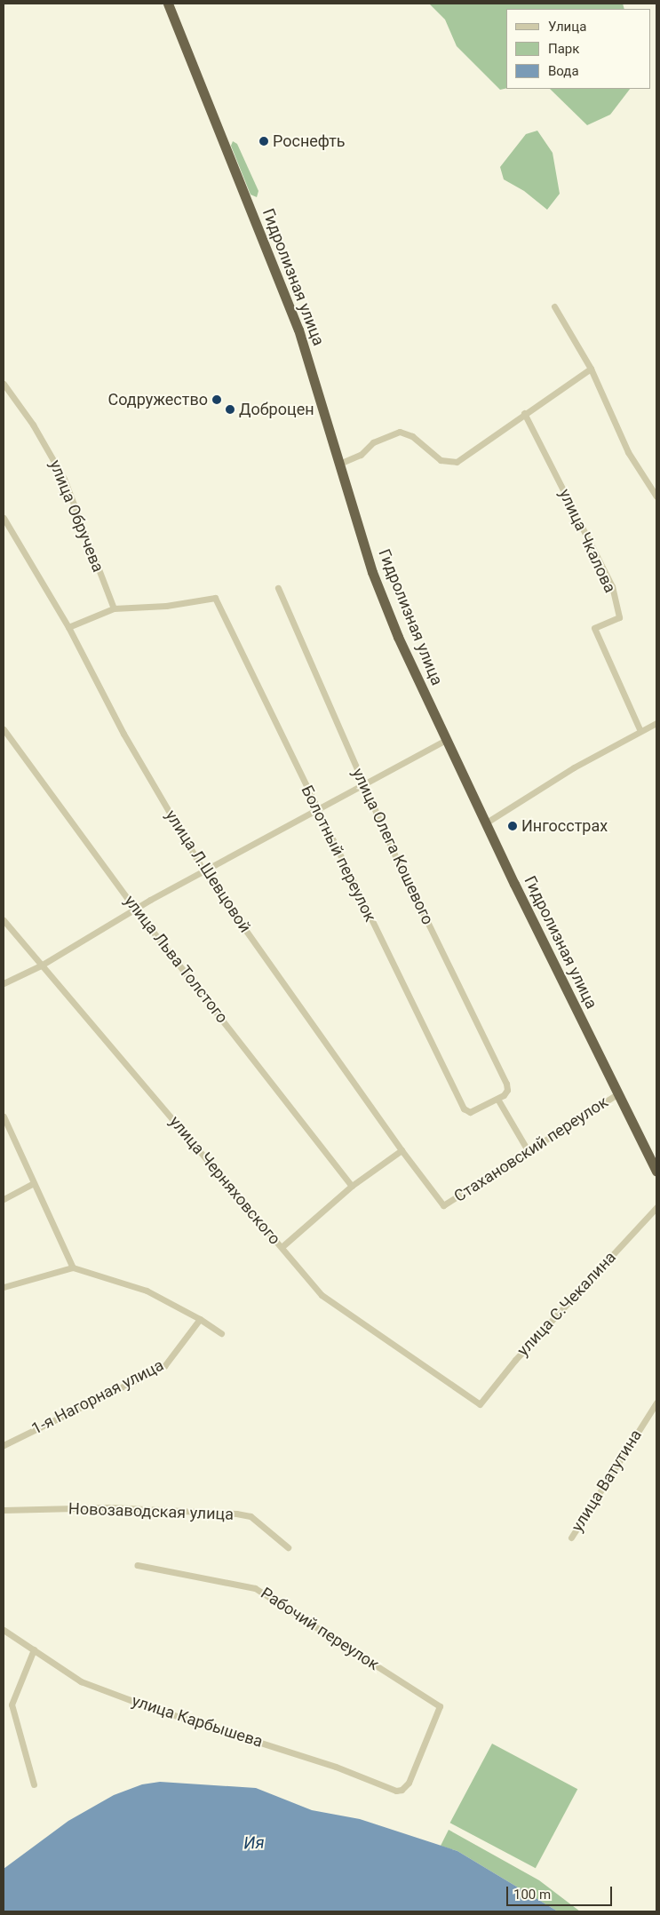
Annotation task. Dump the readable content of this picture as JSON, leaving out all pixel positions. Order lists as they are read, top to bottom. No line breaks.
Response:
{"streets":{"highway":["Гидролизная улица"],"street":["улица Обручева","улица Чкалова","улица Олега Кошевого","Болотный переулок","улица Л.Шевцовой","улица Льва Толстого","Стахановский переулок","улица Черняховского","улица С.Чекалина","1-я Нагорная улица","улица Ватутина","Новозаводская улица","Рабочий переулок","улица Карбышева"]},"crossings":[["Гидролизная улица","Стахановский переулок"],["улица Обручева","Болотный переулок"],["улица Олега Кошевого","Болотный переулок"],["улица Л.Шевцовой","Стахановский переулок"],["улица Черняховского","улица С.Чекалина"],["Рабочий переулок","улица Карбышева"]],"water":["Ия"],"places":["Роснефть","Содружество","Доброцен","Ингосстрах"],"legend":["Улица","Парк","Вода"],"scale_bar":"100 m"}
